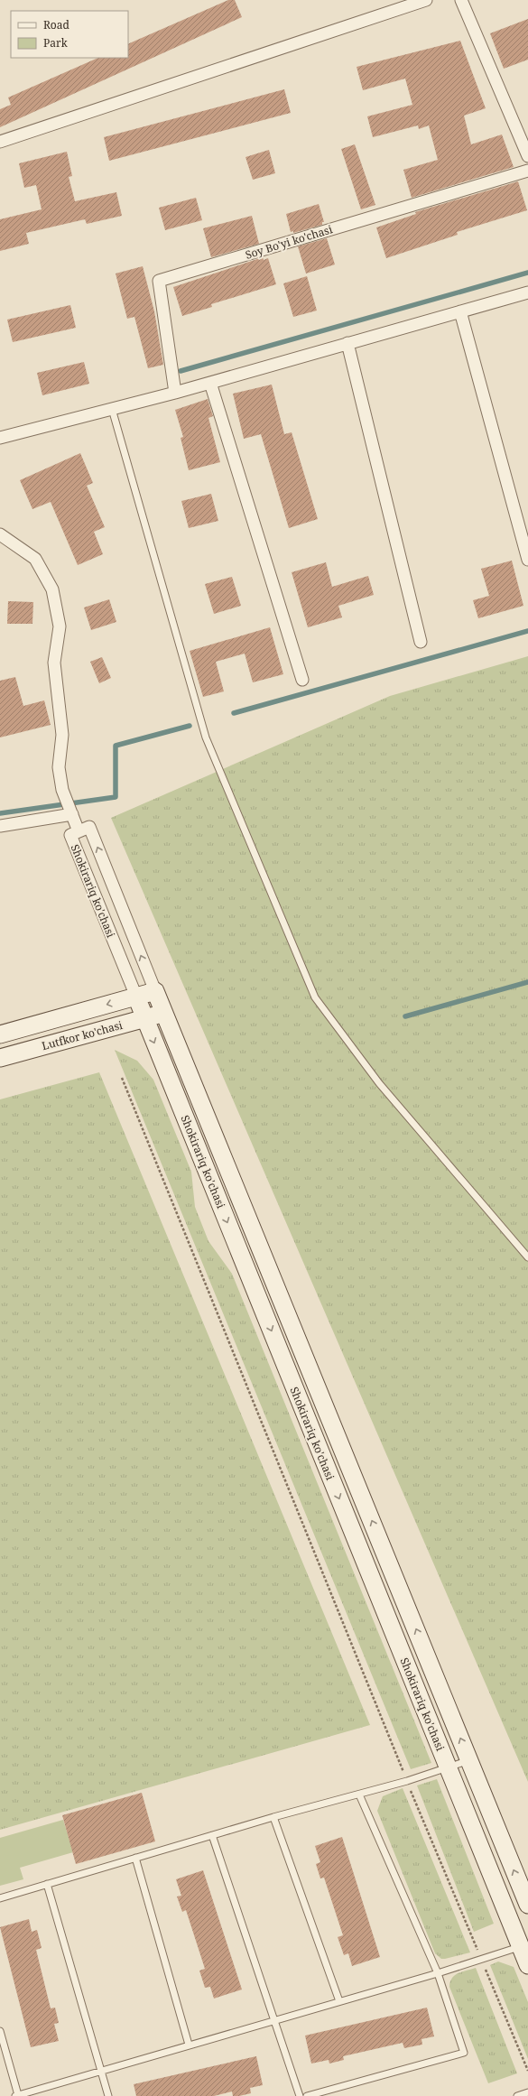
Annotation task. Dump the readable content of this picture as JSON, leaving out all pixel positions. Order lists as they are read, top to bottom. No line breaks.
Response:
{"streets":{"main road":["Shokirariq ko'chasi","Lutfkor ko'chasi"],"street":["Soy Bo'yi ko'chasi"]},"crossings":[["Shokirariq ko'chasi","Lutfkor ko'chasi"]],"legend":["Road","Park"]}
